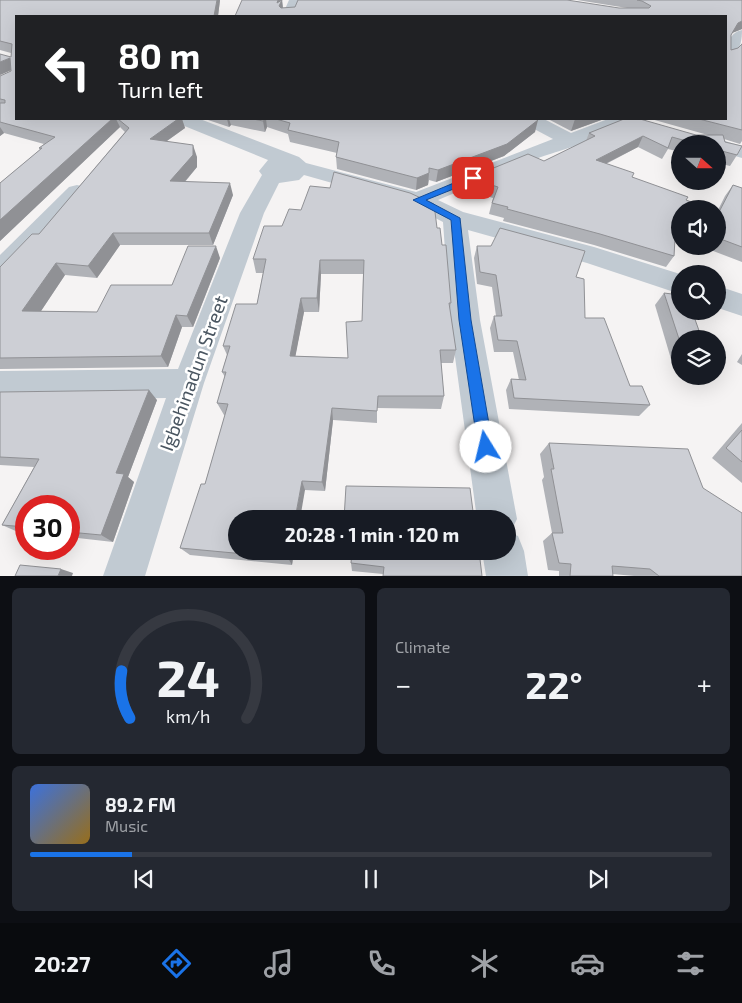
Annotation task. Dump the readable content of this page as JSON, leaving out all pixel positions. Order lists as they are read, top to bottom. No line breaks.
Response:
{"streets":{"street":["Igbehinadun Street"]},"north":"right","page":{"turn":["80 m","Turn left"],"limit":"30","trip":"20:28 · 1 min · 120 m","tile":"Climate","heat":["−","22°","+"],"song":["89.2 FM","Music"],"tabs":"20:27","gauge":["24","km/h"]}}
